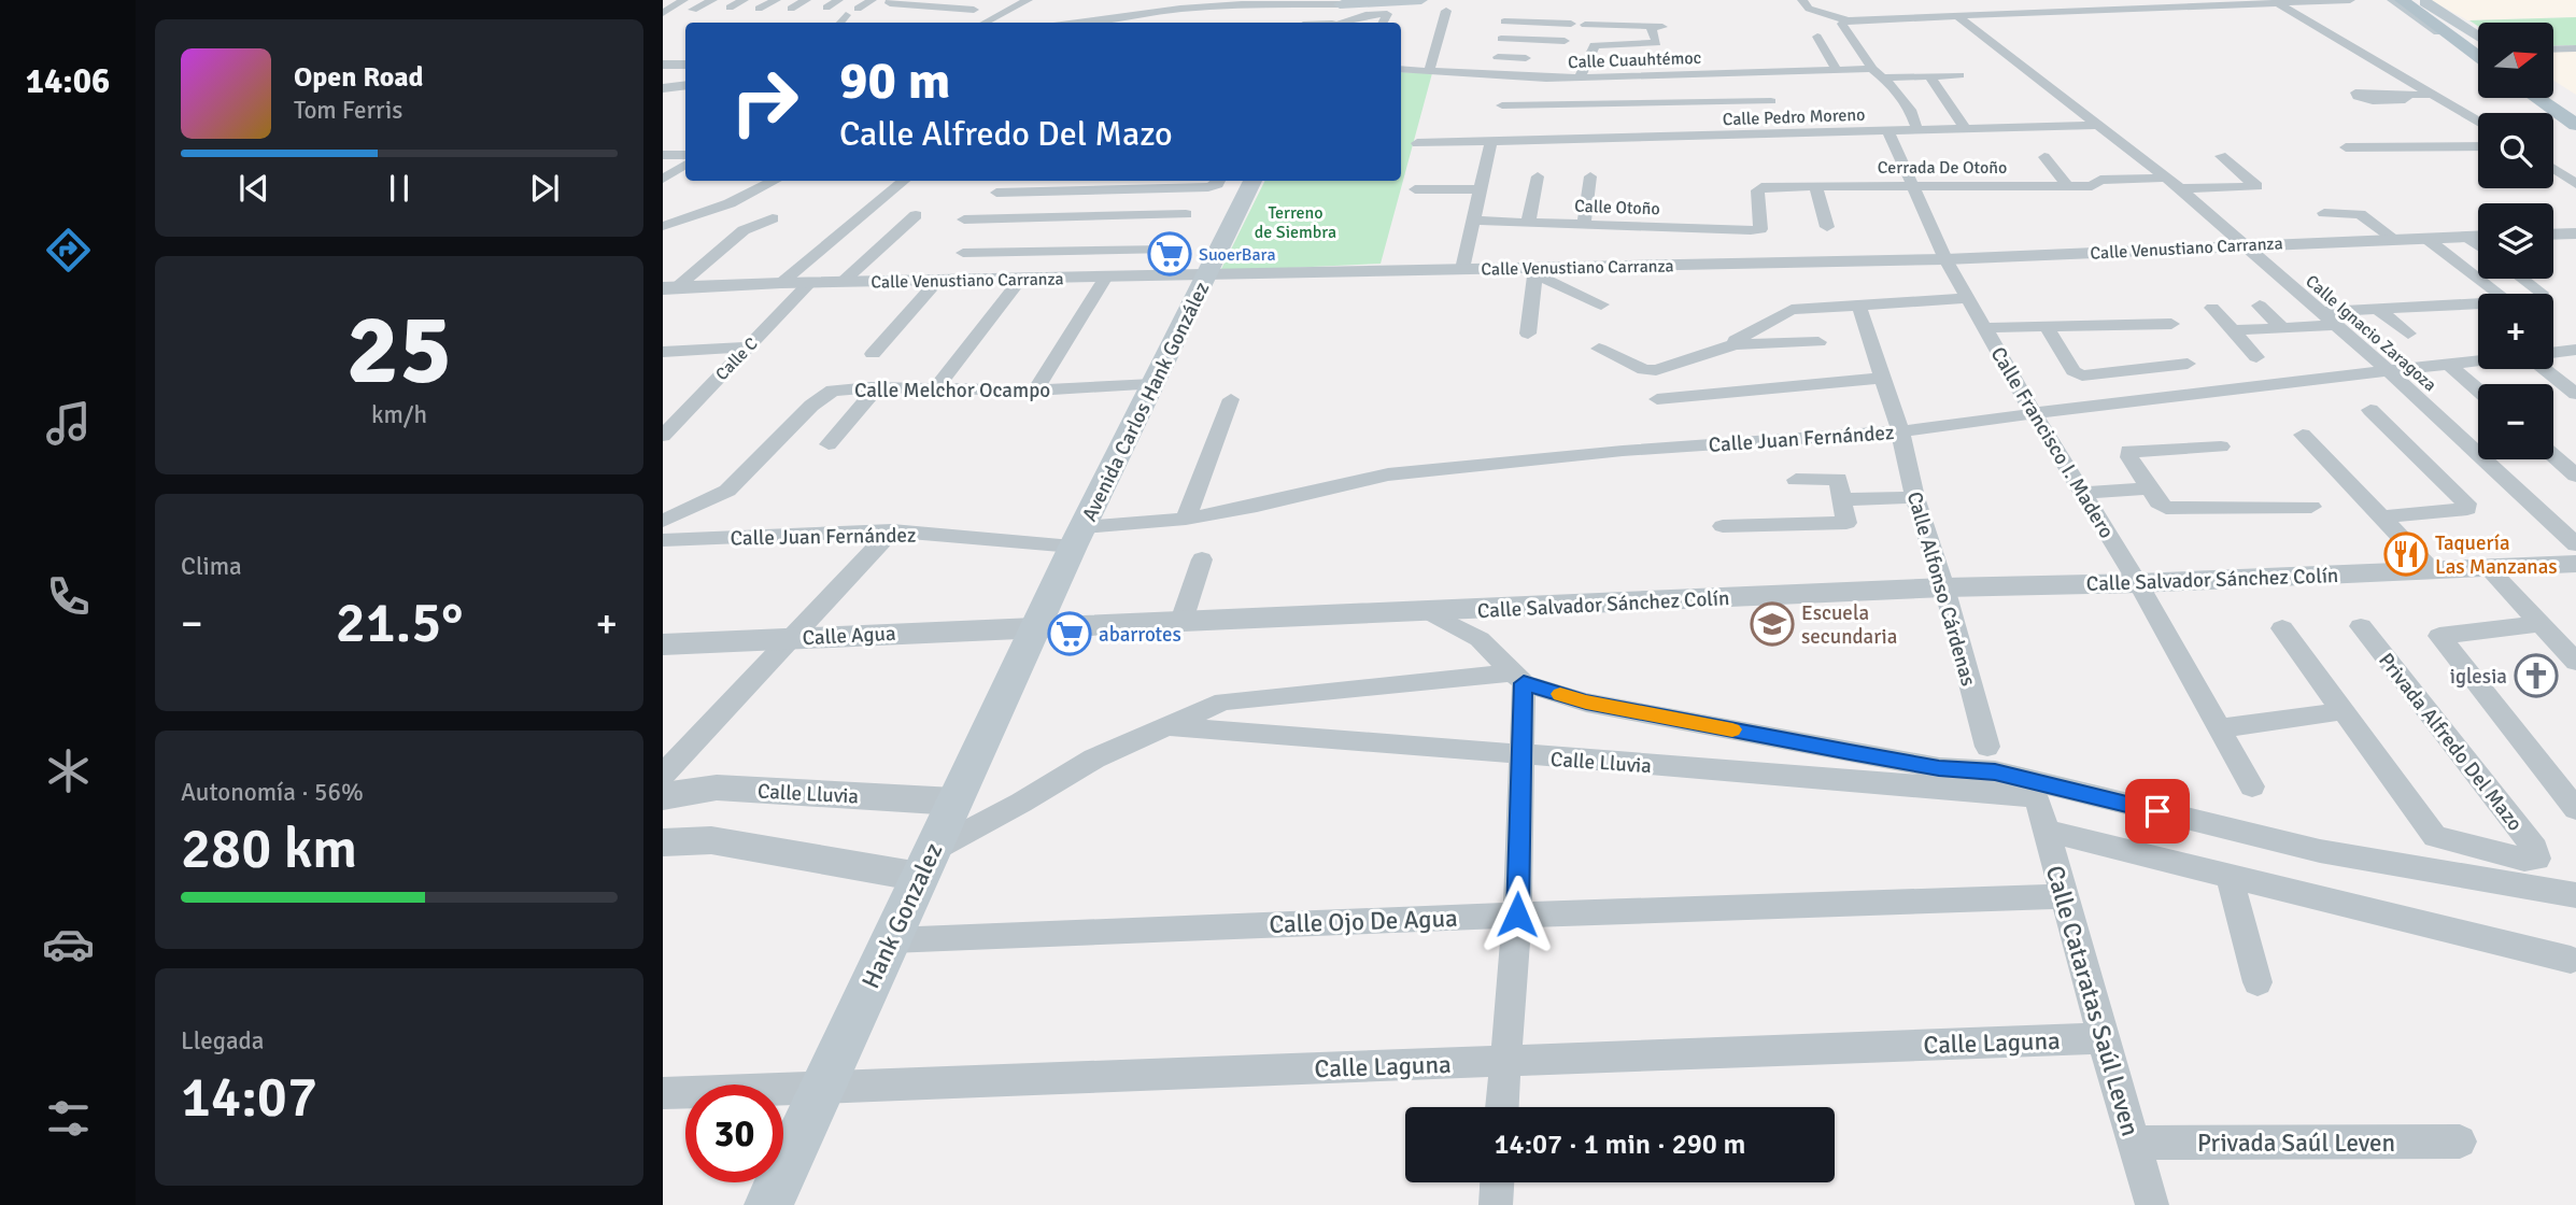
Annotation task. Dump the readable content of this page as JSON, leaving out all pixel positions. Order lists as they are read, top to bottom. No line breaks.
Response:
{"streets":{"main road":["Avenida Carlos Hank González","Hank Gonzalez"],"street":["Calle Cuauhtémoc","Calle Pedro Moreno","Cerrada De Otoño","Calle Otoño","Calle Venustiano Carranza","Calle Ignacio Zaragoza","Calle C","Calle Melchor Ocampo","Calle Juan Fernández","Calle Francisco I. Madero","Calle Salvador Sánchez Colín","Calle Alfonso Cárdenas","Calle Agua","Privada Alfredo Del Mazo","Calle Lluvia","Calle Ojo De Agua","Calle Cataratas Saúl Leven","Calle Laguna","Privada Saúl Leven"]},"crossings":[["Calle Cuauhtémoc","Calle Pedro Moreno"],["Calle Pedro Moreno","Calle Ignacio Zaragoza"],["Calle Pedro Moreno","Calle Francisco I. Madero"],["Cerrada De Otoño","Calle Otoño"],["Cerrada De Otoño","Calle Ignacio Zaragoza"],["Cerrada De Otoño","Calle Francisco I. Madero"],["Calle Venustiano Carranza","Calle Ignacio Zaragoza"],["Calle Venustiano Carranza","Calle C"],["Calle Venustiano Carranza","Avenida Carlos Hank González"],["Calle Venustiano Carranza","Calle Francisco I. Madero"],["Calle Ignacio Zaragoza","Calle Juan Fernández"],["Calle Melchor Ocampo","Avenida Carlos Hank González"],["Avenida Carlos Hank González","Calle Juan Fernández"],["Avenida Carlos Hank González","Calle Salvador Sánchez Colín"],["Avenida Carlos Hank González","Calle Agua"],["Avenida Carlos Hank González","Hank Gonzalez"],["Calle Juan Fernández","Calle Francisco I. Madero"],["Calle Juan Fernández","Calle Alfonso Cárdenas"],["Calle Francisco I. Madero","Calle Salvador Sánchez Colín"],["Calle Salvador Sánchez Colín","Calle Alfonso Cárdenas"],["Calle Salvador Sánchez Colín","Calle Agua"],["Calle Salvador Sánchez Colín","Hank Gonzalez"],["Calle Agua","Hank Gonzalez"],["Calle Lluvia","Hank Gonzalez"],["Calle Lluvia","Calle Cataratas Saúl Leven"],["Hank Gonzalez","Calle Ojo De Agua"],["Hank Gonzalez","Calle Laguna"],["Calle Ojo De Agua","Calle Cataratas Saúl Leven"],["Calle Cataratas Saúl Leven","Calle Laguna"],["Calle Cataratas Saúl Leven","Privada Saúl Leven"]],"parks":["Terreno de Siembra"],"places":{"supermarket":["SuoerBara","abarrotes"],"restaurant":["Taquería Las Manzanas"],"school or university":["Escuela secundaria"],"church":["iglesia"]},"north":"right","page":{"tabs":"14:06","map_buttons":["+","−"],"turn":["90 m","Calle Alfredo Del Mazo"],"song":["Open Road","Tom Ferris"],"tile":[["25","km/h"],"Clima",["Autonomía · 56%","280 km"],["Llegada","14:07"]],"heat":["−","21.5°","+"],"limit":"30","trip":"14:07 · 1 min · 290 m"}}
